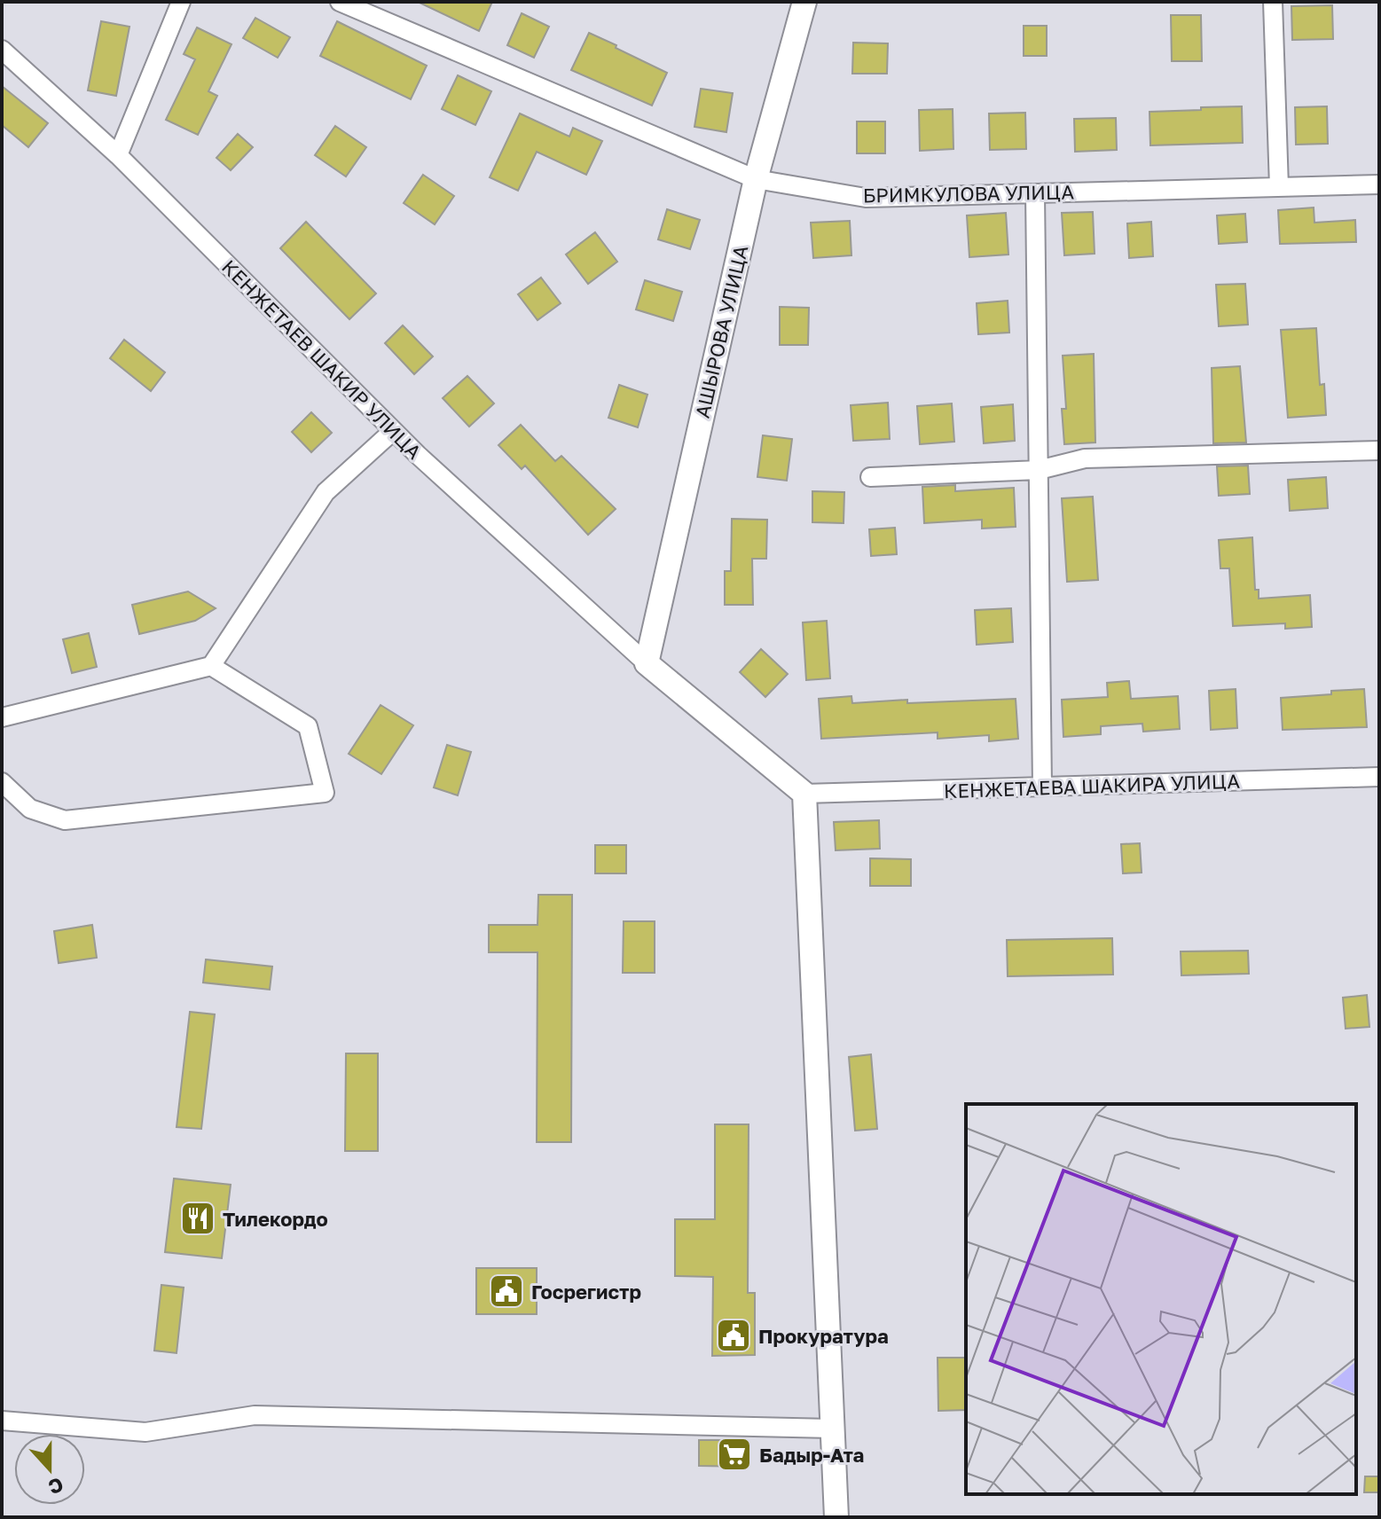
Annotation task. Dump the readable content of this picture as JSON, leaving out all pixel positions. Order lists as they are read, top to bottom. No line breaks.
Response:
{"streets":{"street":["БРИМКУЛОВА УЛИЦА","АШЫРОВА УЛИЦА","КЕНЖЕТАЕВ ШАКИР УЛИЦА","КЕНЖЕТАЕВА ШАКИРА УЛИЦА"]},"crossings":[["БРИМКУЛОВА УЛИЦА","АШЫРОВА УЛИЦА"],["АШЫРОВА УЛИЦА","КЕНЖЕТАЕВ ШАКИР УЛИЦА"]],"places":{"restaurant":["Тилекордо"],"public building":["Госрегистр","Прокуратура"],"supermarket":["Бадыр-Ата"]},"north":"bottom"}
